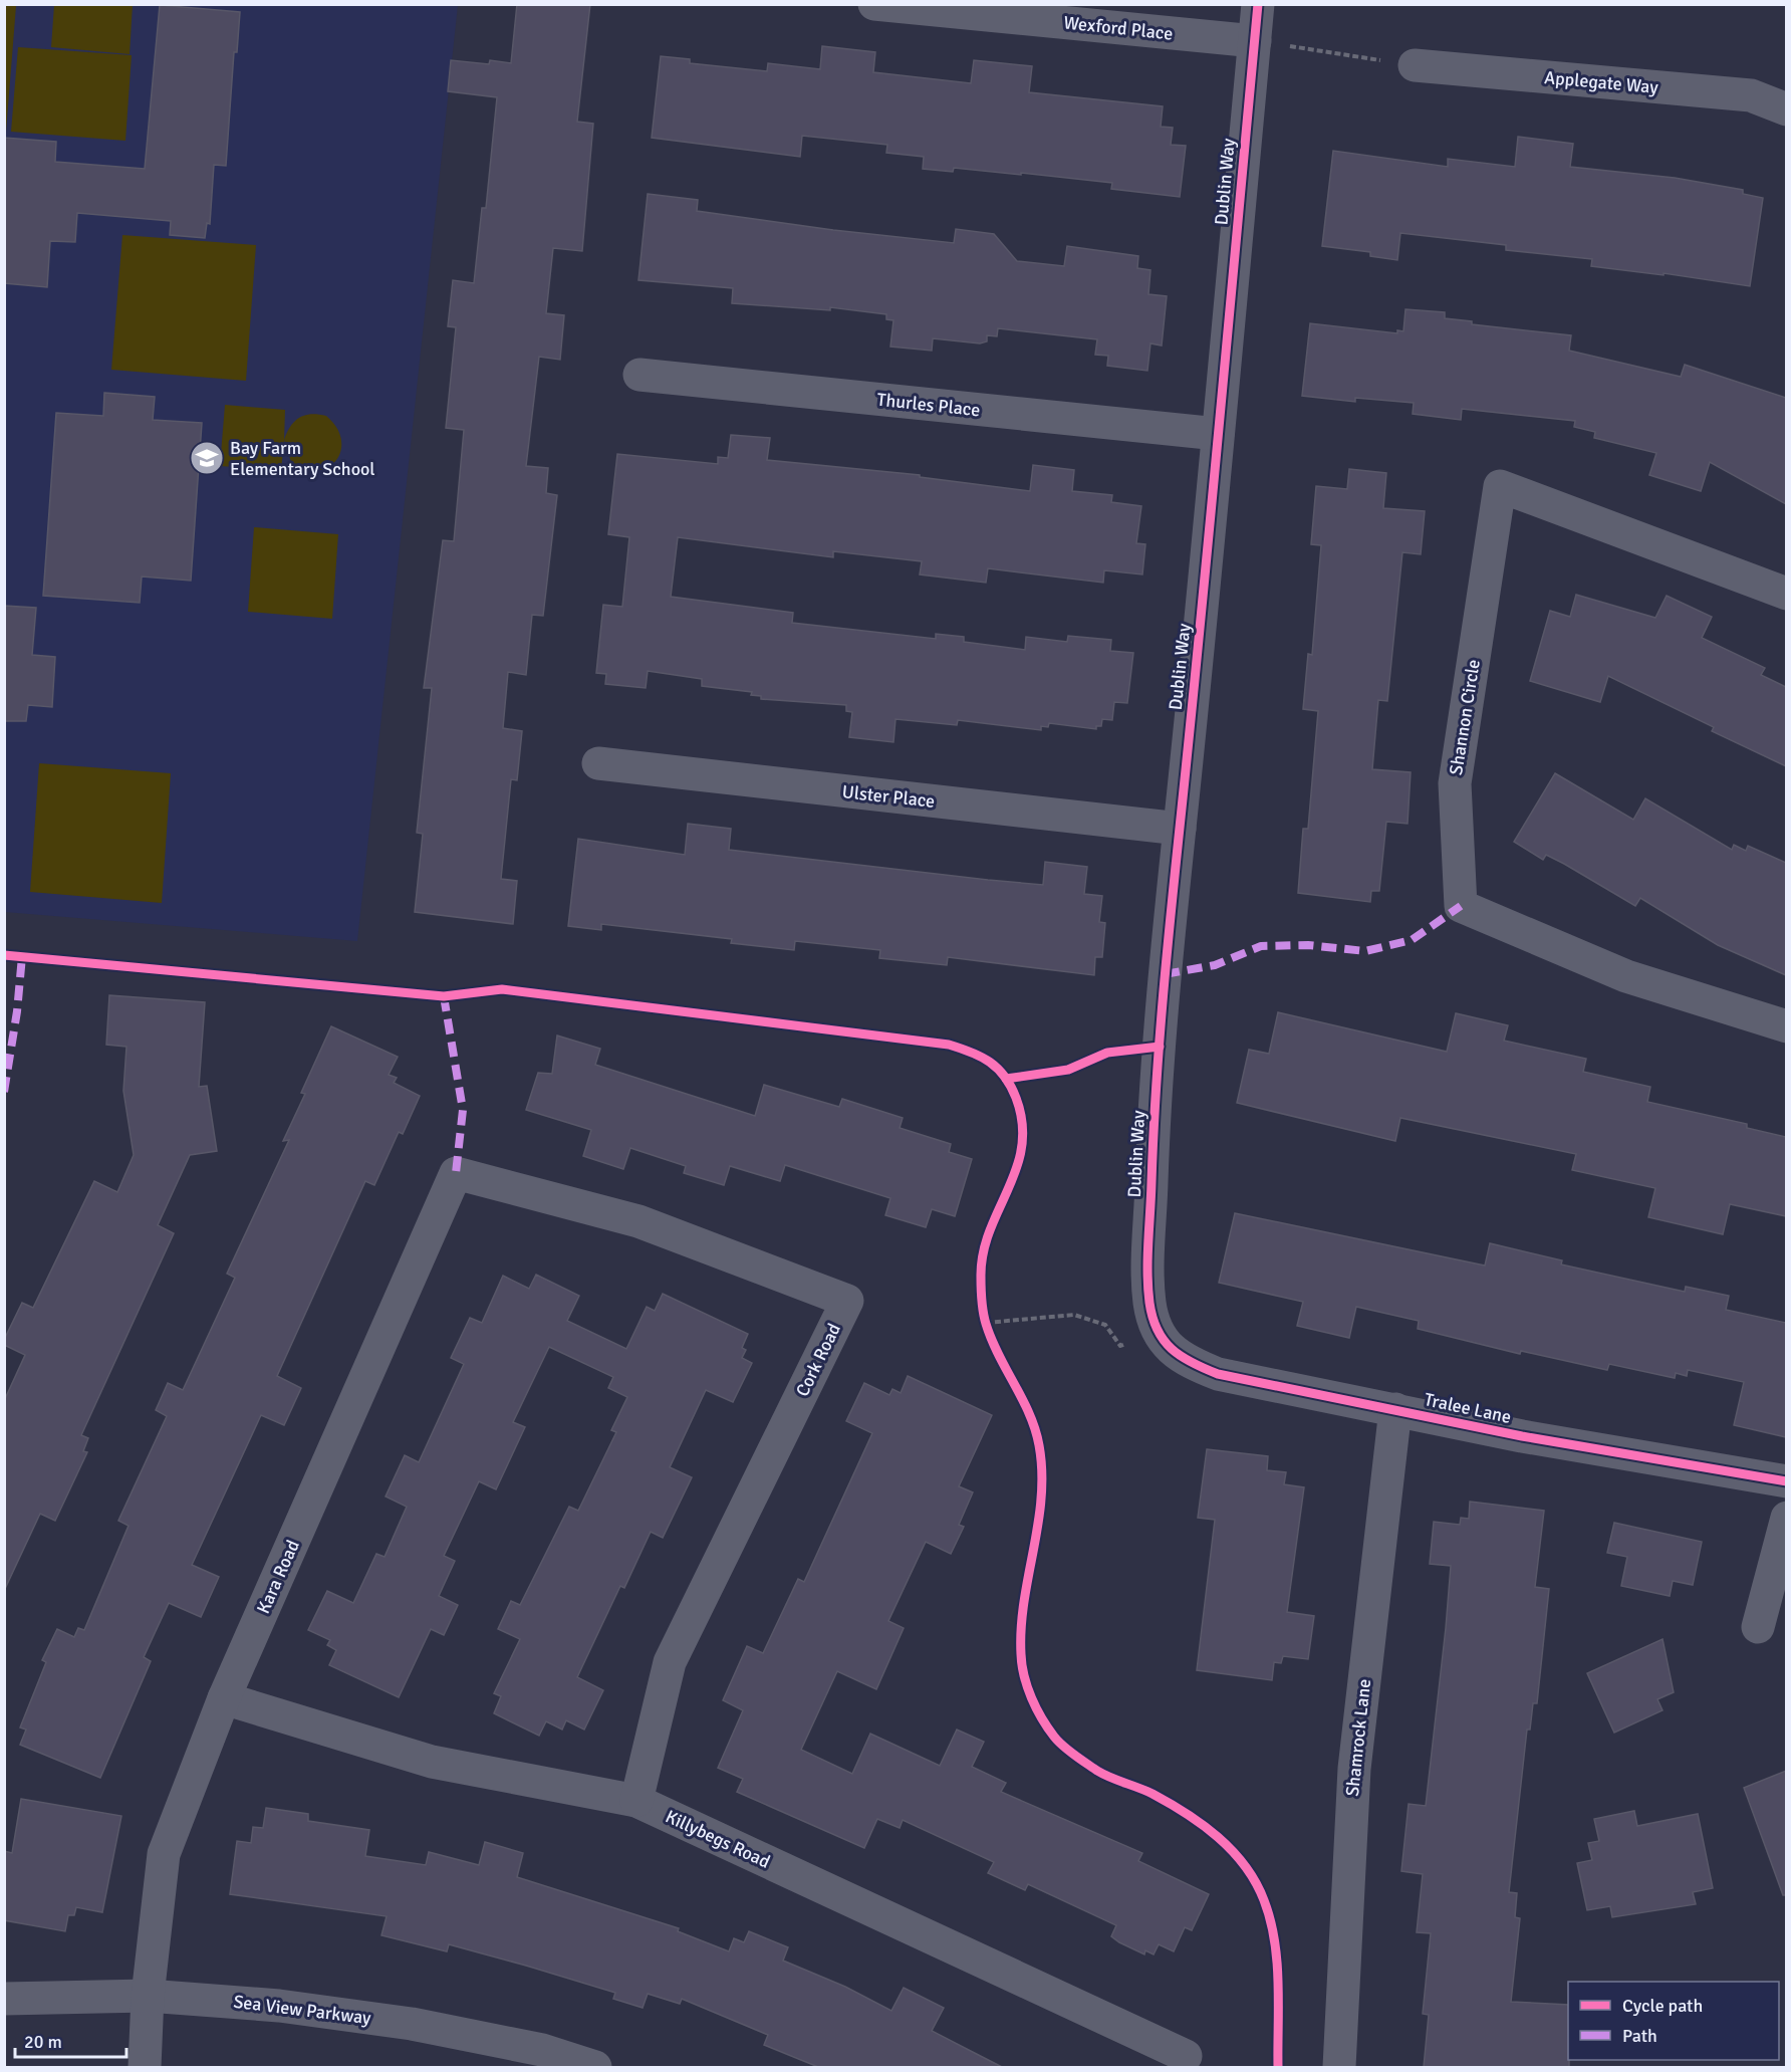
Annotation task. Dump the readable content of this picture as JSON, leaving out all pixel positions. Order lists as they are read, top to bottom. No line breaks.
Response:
{"streets":{"street":["Wexford Place","Applegate Way","Dublin Way","Thurles Place","Shannon Circle","Ulster Place","Cork Road","Tralee Lane","Kara Road","Shamrock Lane","Killybegs Road","Sea View Parkway"]},"crossings":[["Wexford Place","Dublin Way"],["Dublin Way","Thurles Place"],["Dublin Way","Ulster Place"],["Dublin Way","Tralee Lane"],["Cork Road","Kara Road"],["Cork Road","Killybegs Road"],["Tralee Lane","Shamrock Lane"],["Kara Road","Killybegs Road"],["Kara Road","Sea View Parkway"]],"places":{"school or university":["Bay Farm Elementary School"]},"legend":["Cycle path","Path"],"scale_bar":"20 m"}
